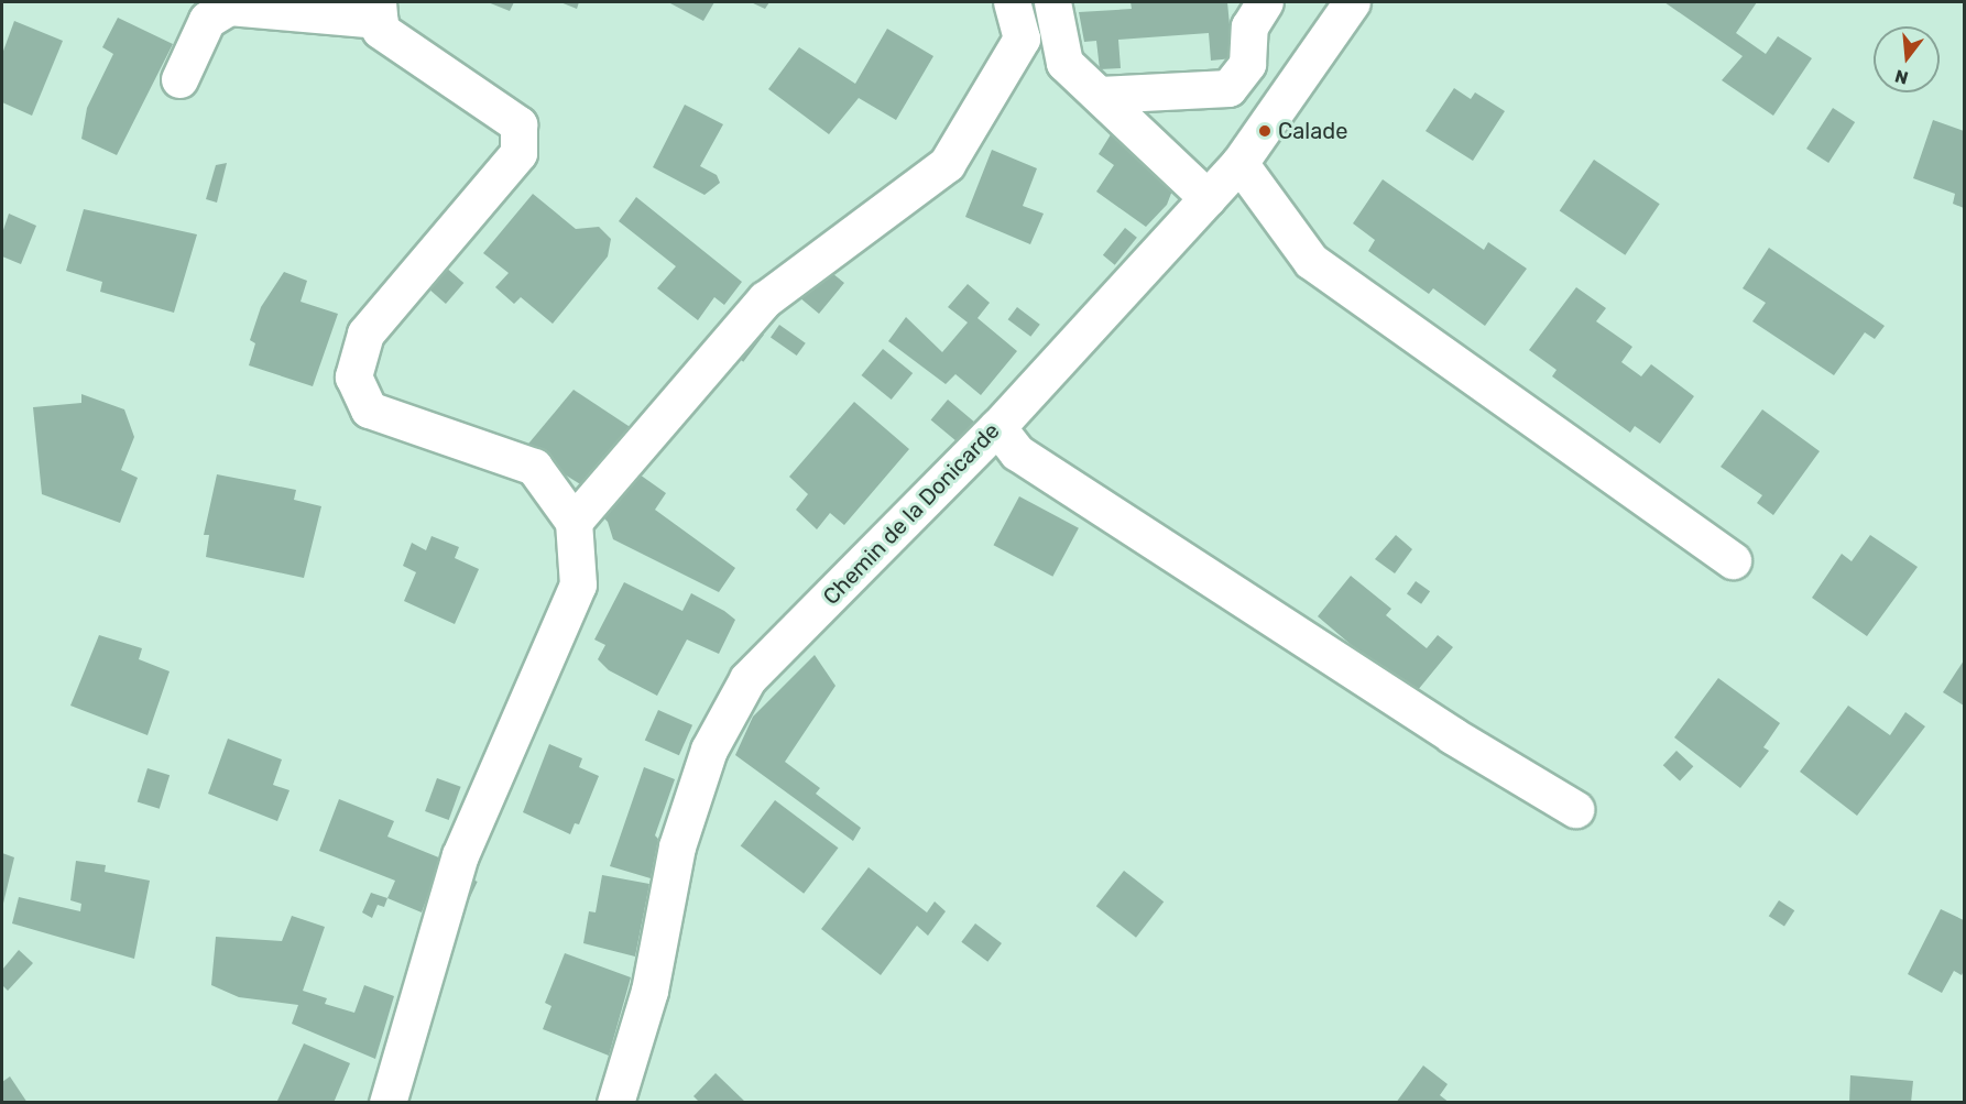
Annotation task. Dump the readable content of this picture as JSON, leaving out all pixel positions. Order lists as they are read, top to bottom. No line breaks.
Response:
{"streets":{"street":["Chemin de la Donicarde"]},"places":["Calade"],"north":"bottom"}
